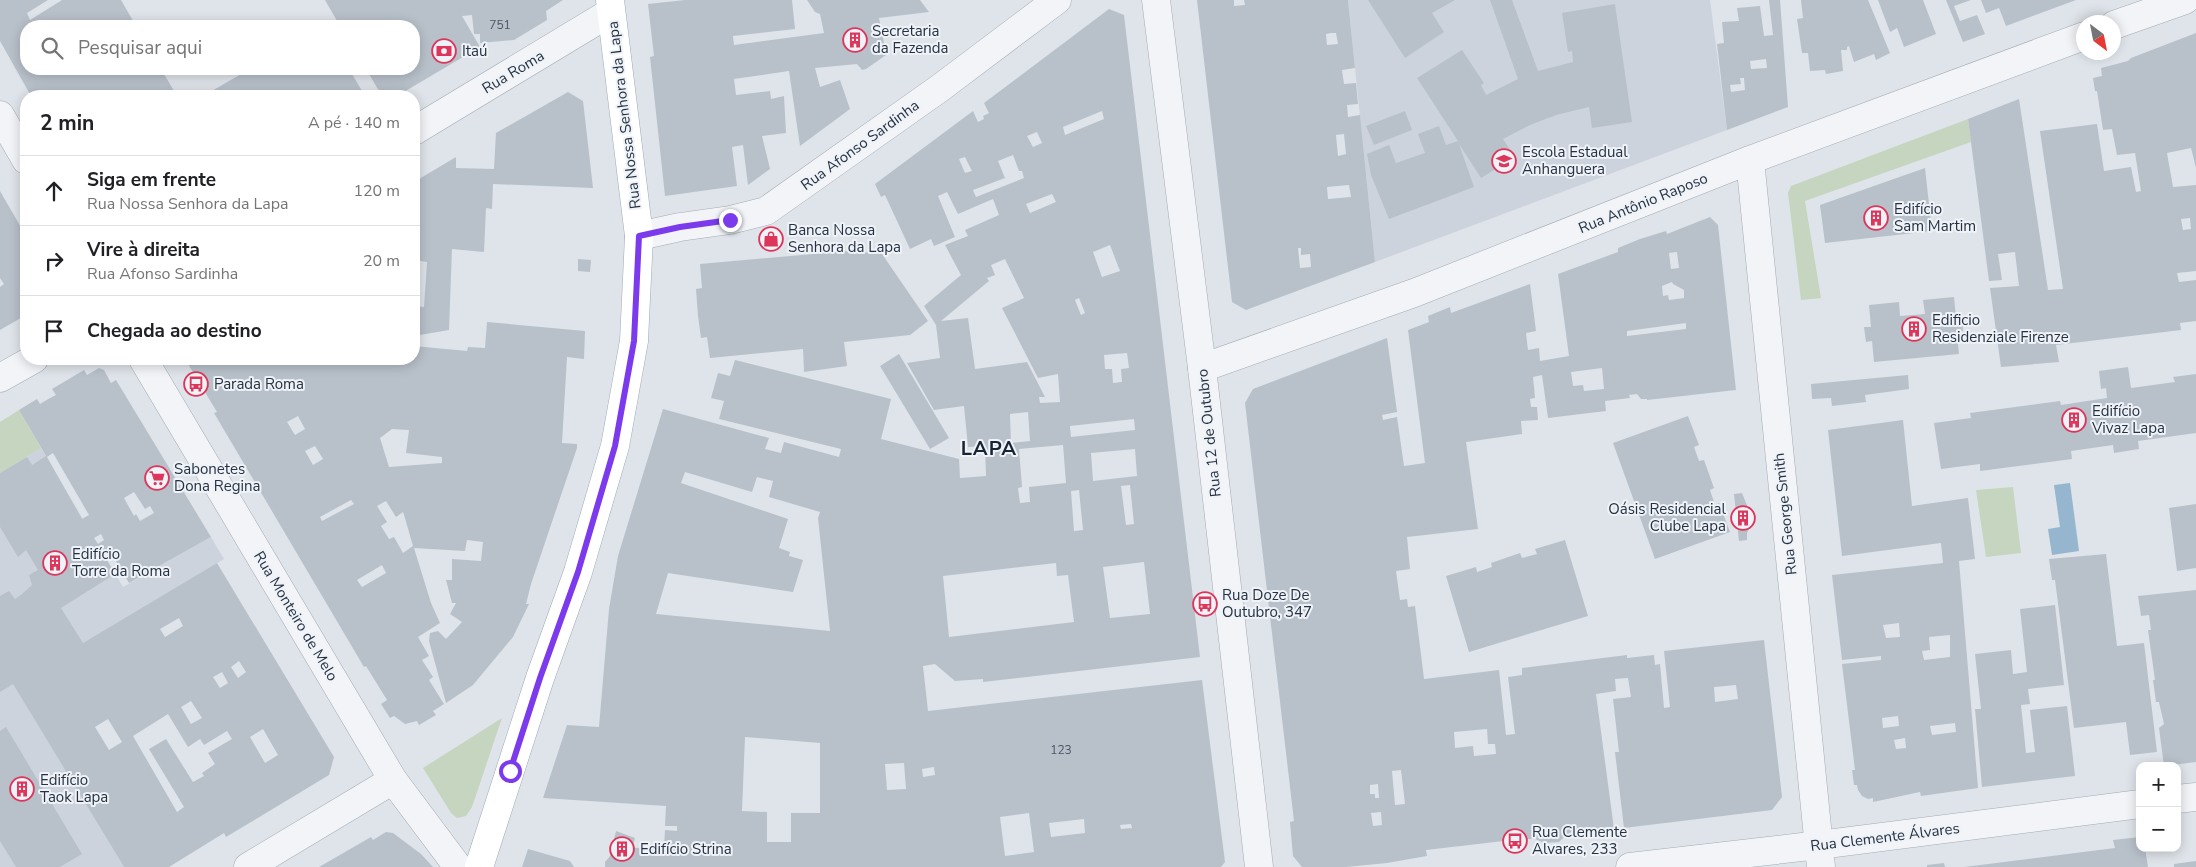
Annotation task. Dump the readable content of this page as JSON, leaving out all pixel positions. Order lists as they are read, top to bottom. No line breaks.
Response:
{"streets":{"main road":["Rua Nossa Senhora da Lapa"],"street":["Rua Roma","Rua Afonso Sardinha","Rua Antônio Raposo","Rua 12 de Outubro","Rua George Smith","Rua Monteiro de Melo","Rua Clemente Álvares"]},"crossings":[["Rua Roma","Rua Nossa Senhora da Lapa"],["Rua Nossa Senhora da Lapa","Rua Afonso Sardinha"],["Rua Antônio Raposo","Rua 12 de Outubro"],["Rua Antônio Raposo","Rua George Smith"],["Rua George Smith","Rua Clemente Álvares"]],"districts":["LAPA"],"places":{"building":["Secretaria da Fazenda","Edifício Sam Martim","Edificio Residenziale Firenze","Edifício Vivaz Lapa","Oásis Residencial Clube Lapa","Edifício Torre da Roma","Edifício Taok Lapa","Edifício Strina"],"bank":["Itaú"],"school or university":["Escola Estadual Anhanguera"],"shop":["Banca Nossa Senhora da Lapa"],"bus stop":["Parada Roma","Rua Doze De Outubro, 347","Rua Clemente Alvares, 233"],"supermarket":["Sabonetes Dona Regina"]},"house_numbers":["751","123"],"north":"bottom right","page":{"search":"Pesquisar aqui","heading":["2 min","A pé · 140 m"],"list":[["Siga em frente","Rua Nossa Senhora da Lapa","120 m"],["Vire à direita","Rua Afonso Sardinha","20 m"],"Chegada ao destino"],"map_buttons":["+","−"]}}
